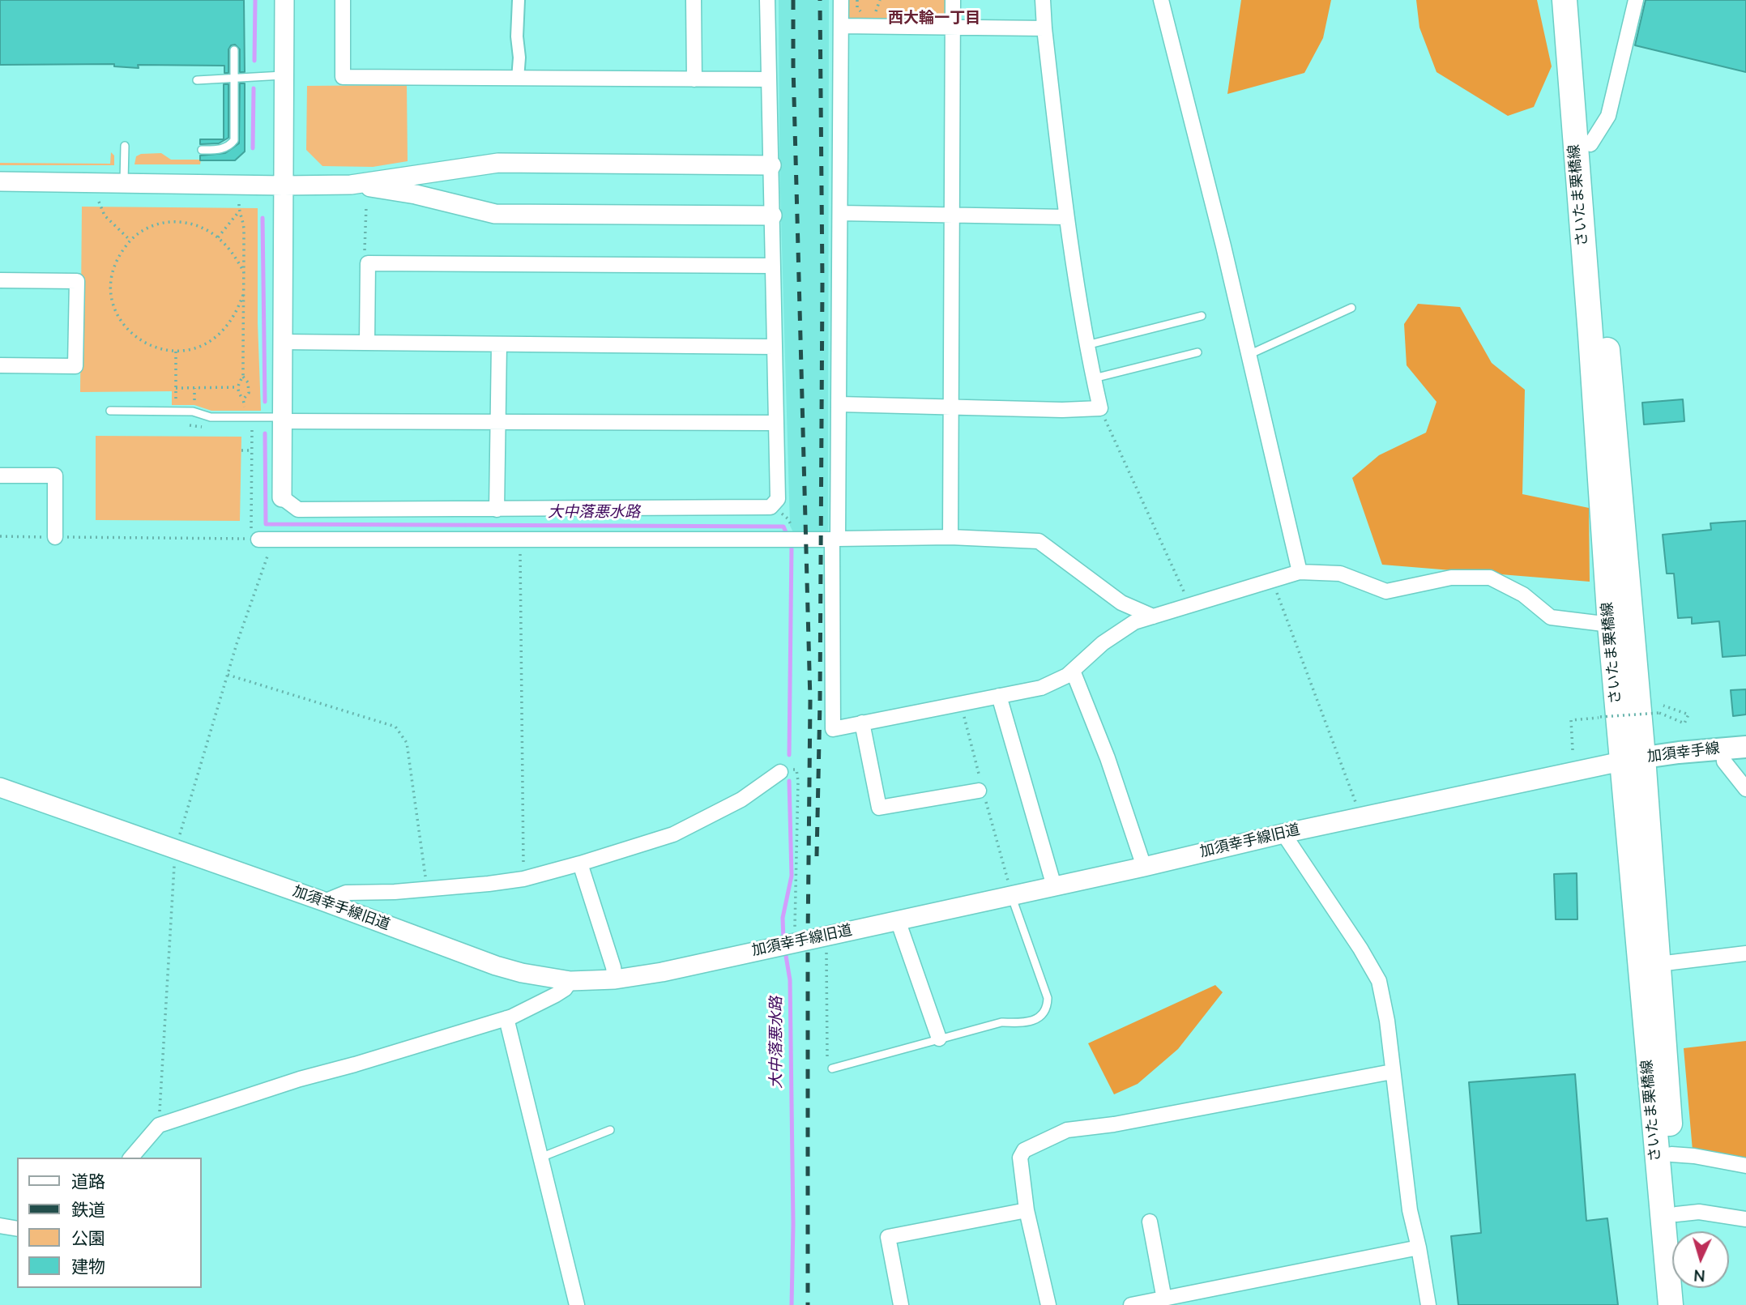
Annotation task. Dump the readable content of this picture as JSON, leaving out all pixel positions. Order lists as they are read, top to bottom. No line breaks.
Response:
{"streets":{"main road":["さいたま栗橋線","加須幸手線"],"street":["加須幸手線旧道"]},"crossings":[["さいたま栗橋線","加須幸手線"],["さいたま栗橋線","加須幸手線旧道"],["加須幸手線","加須幸手線旧道"]],"districts":["西大輪一丁目"],"water":["大中落悪水路"],"legend":["道路","鉄道","公園","建物"],"north":"bottom"}
